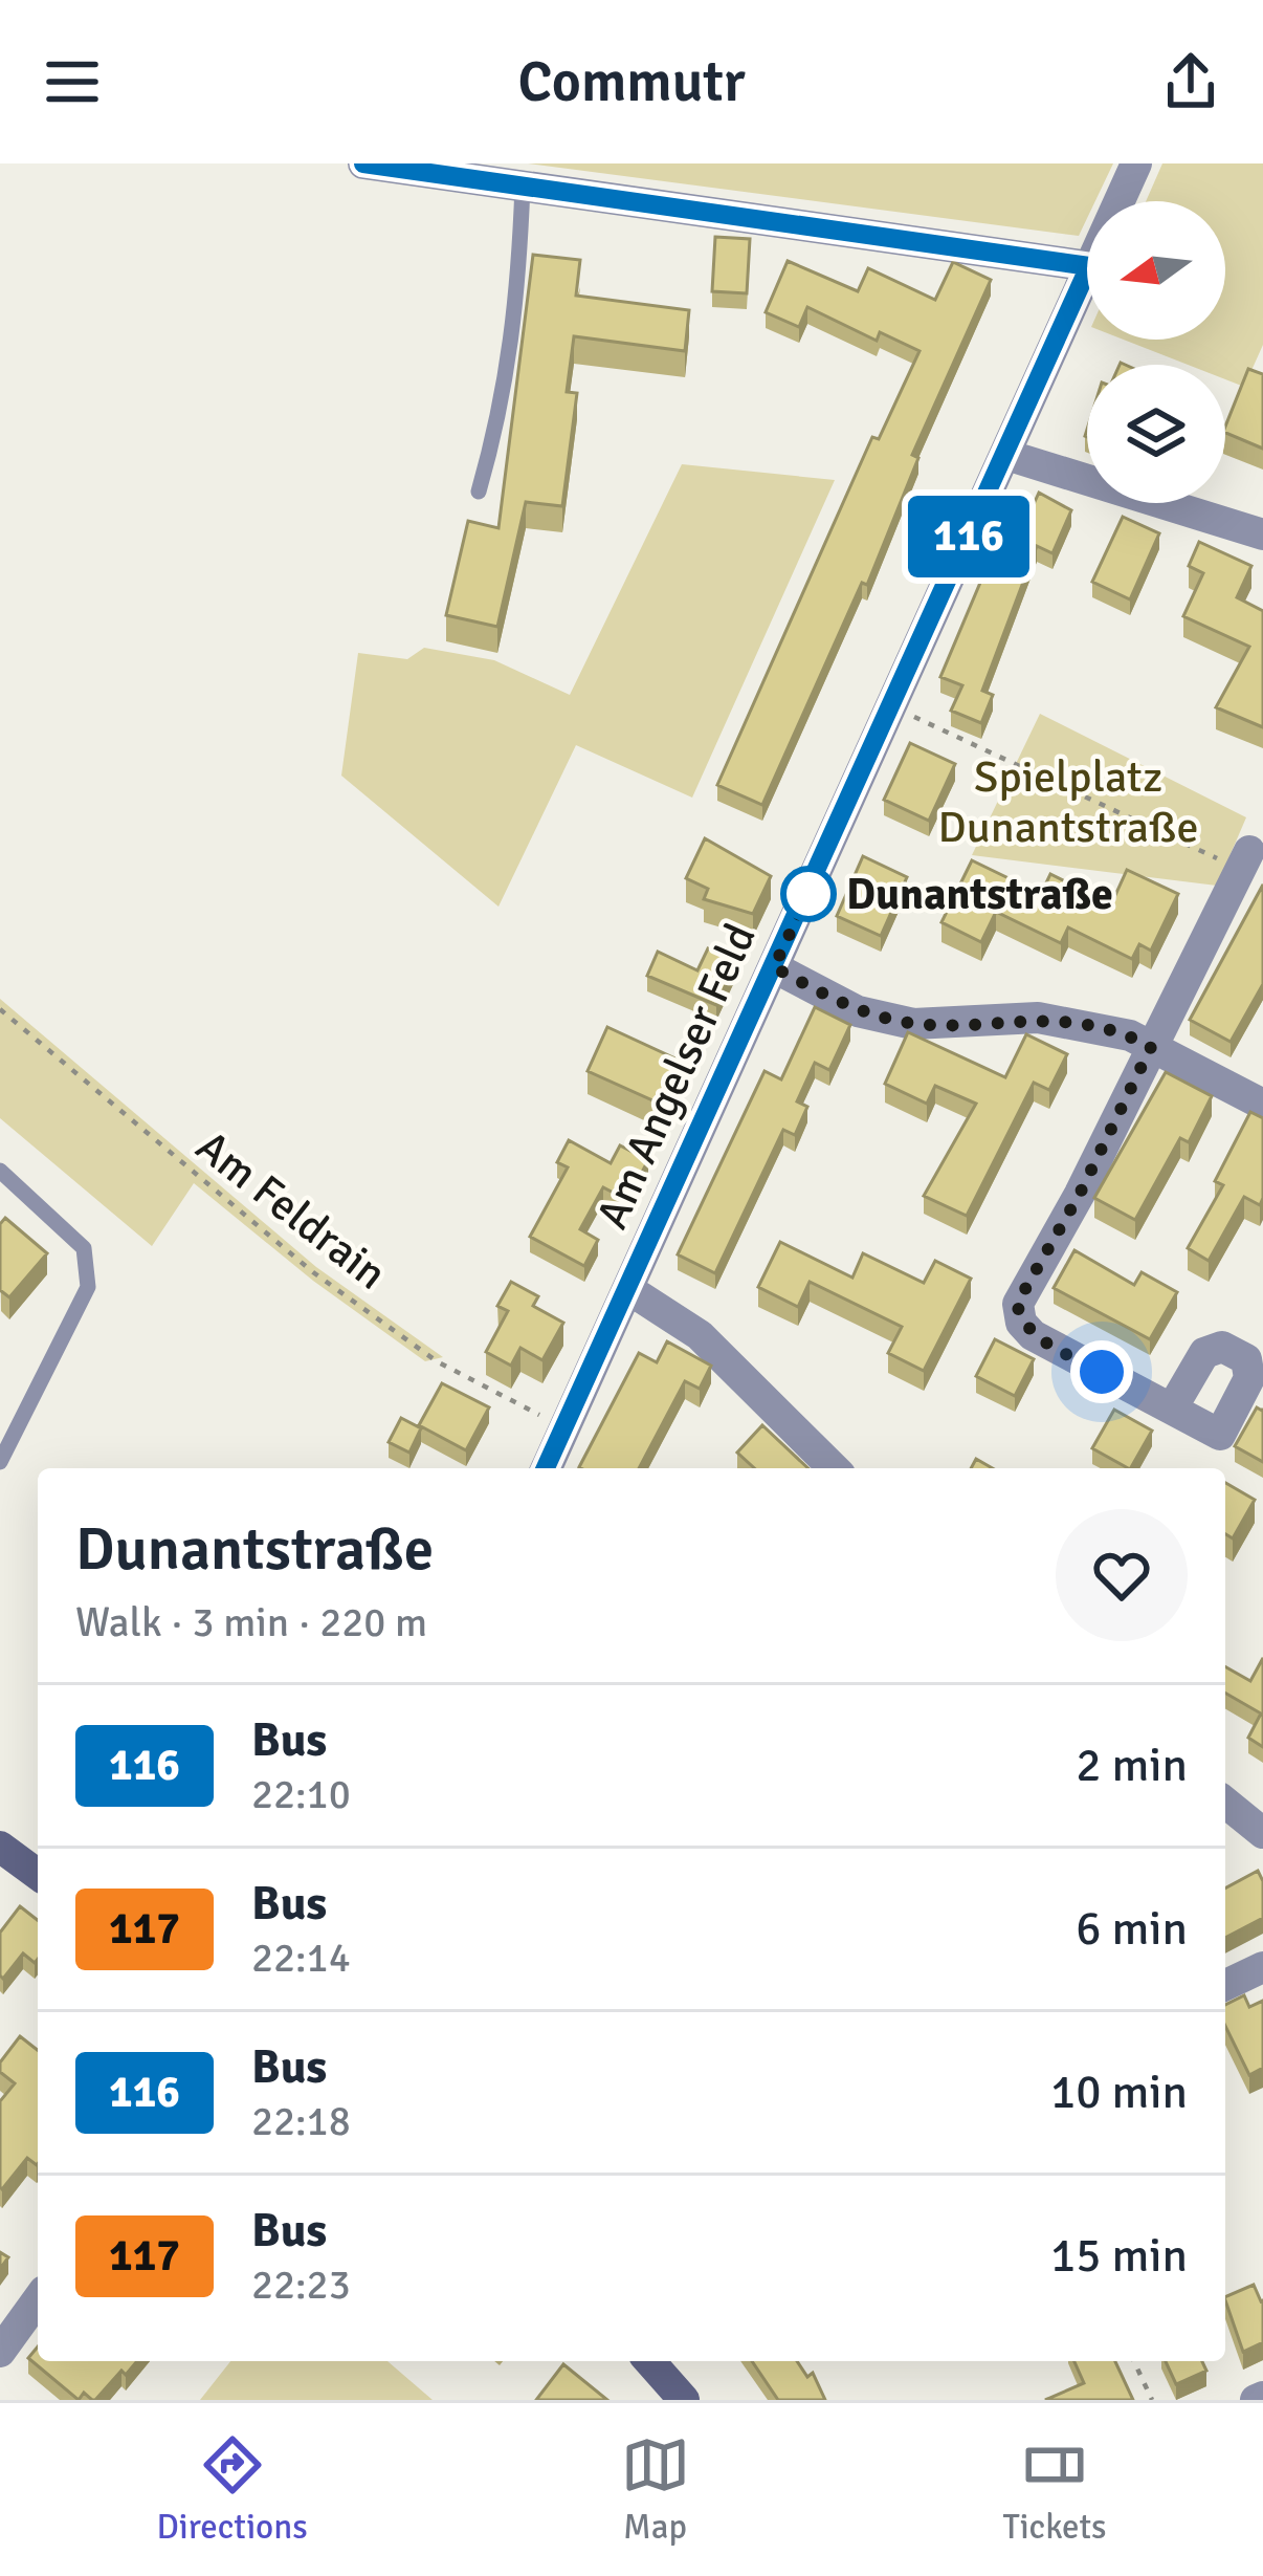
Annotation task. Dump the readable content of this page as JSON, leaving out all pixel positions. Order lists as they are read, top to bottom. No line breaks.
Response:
{"streets":{"street":["Am Angelser Feld"],"path":["Am Feldrain"]},"crossings":[["Am Angelser Feld","Am Feldrain"]],"parks":["Spielplatz Dunantstraße"],"places":["Dunantstraße"],"lines":["bus line 116"],"north":"left","page":{"header":"Commutr","on_map":"116","heading":["Dunantstraße","Walk · 3 min · 220 m"],"list":[{"mark":"116","name":"Bus","note":"22:10","value":"2 min"},{"mark":"117","name":"Bus","note":"22:14","value":"6 min"},{"mark":"116","name":"Bus","note":"22:18","value":"10 min"},{"mark":"117","name":"Bus","note":"22:23","value":"15 min"}],"tabs":["Directions","Map","Tickets"]}}
